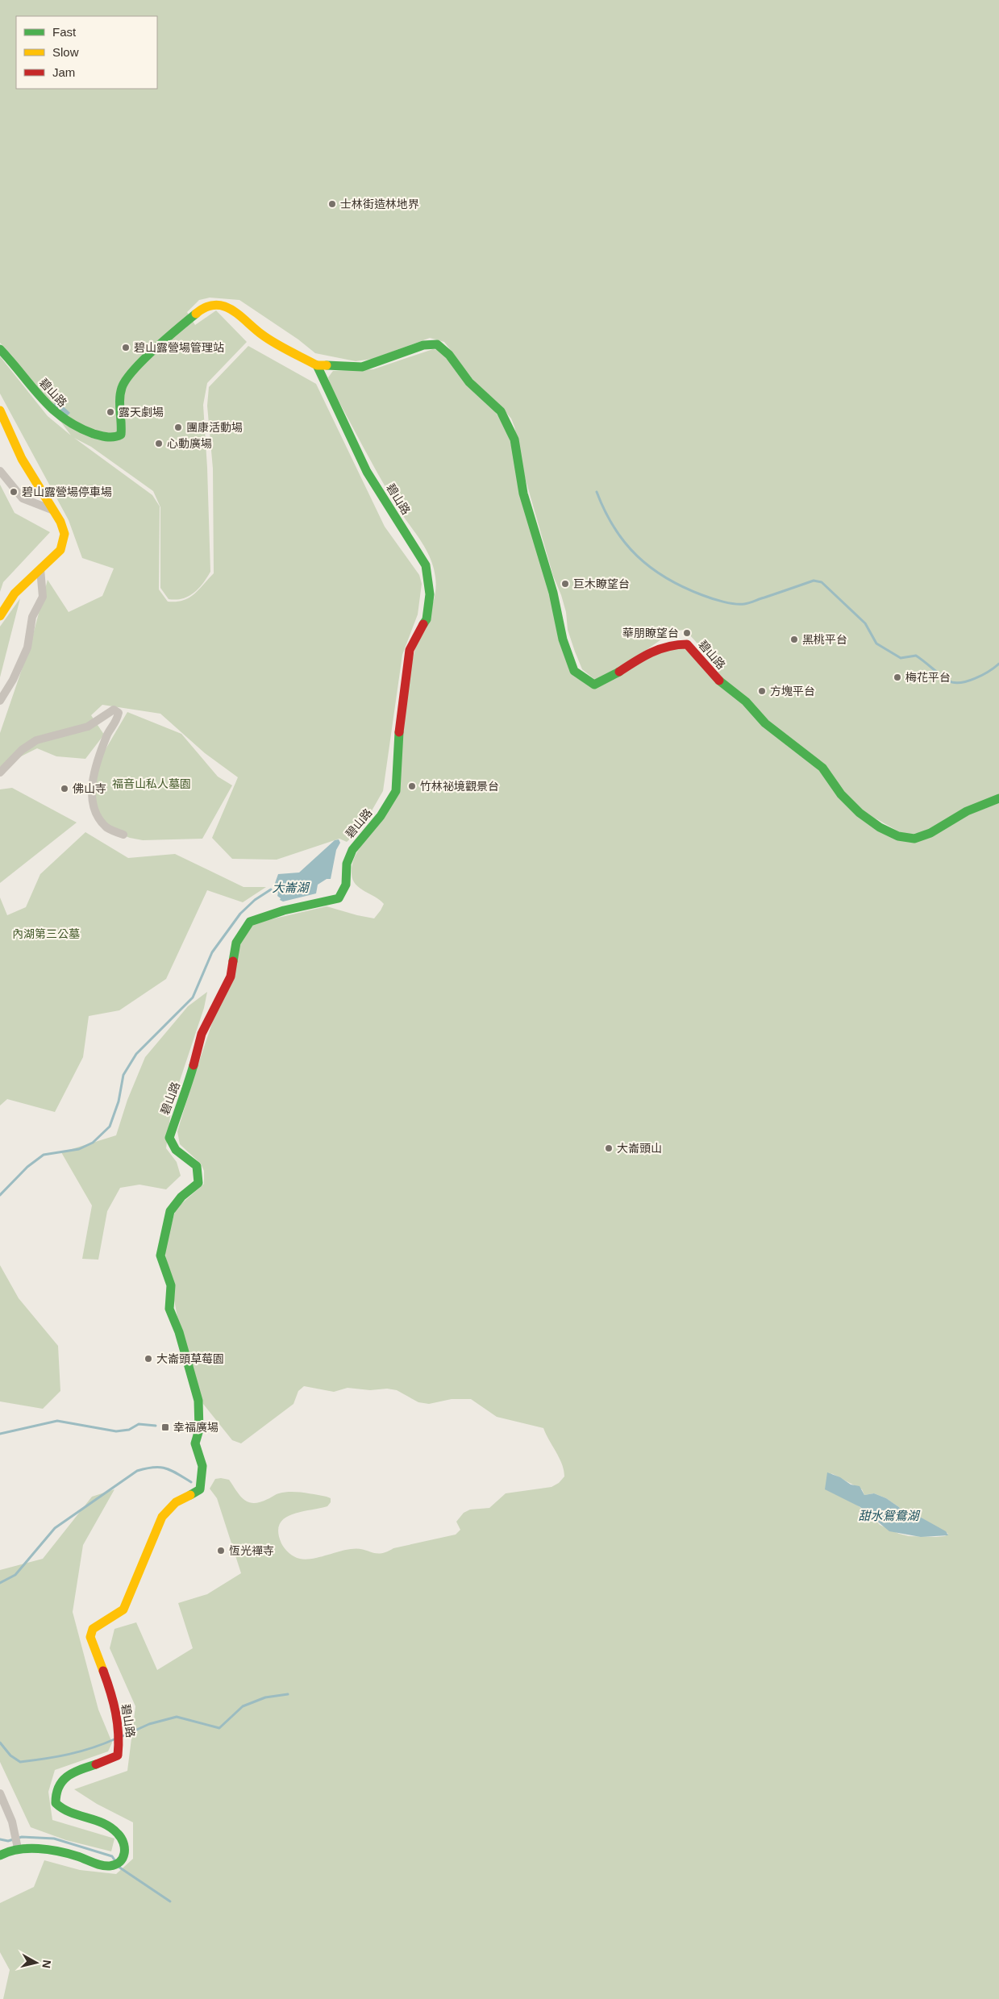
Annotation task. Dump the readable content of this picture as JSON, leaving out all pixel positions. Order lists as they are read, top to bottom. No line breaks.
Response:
{"streets":{"street":["碧山路"]},"water":["大崙湖","甜水鴛鴦湖"],"parks":["福音山私人墓園","內湖第三公墓"],"places":{"other":["士林街造林地界","碧山露營場管理站","露天劇場","團康活動場","心動廣場","碧山露營場停車場","巨木瞭望台","華朋瞭望台","黑桃平台","梅花平台","方塊平台","竹林祕境觀景台","佛山寺","大崙頭山","大崙頭草莓園","恆光禪寺"],"transit":["幸福廣場"]},"legend":["Fast","Slow","Jam"],"north":"right"}
